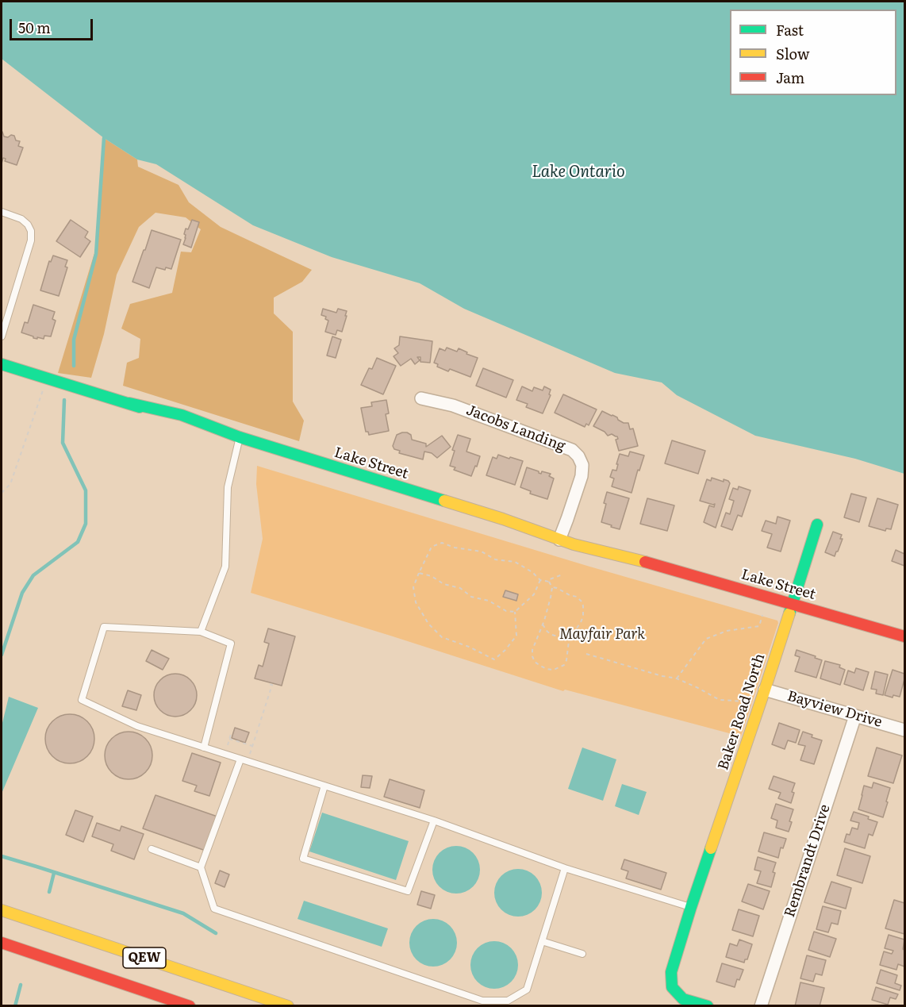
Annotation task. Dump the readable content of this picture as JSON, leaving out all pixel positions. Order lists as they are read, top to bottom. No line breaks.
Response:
{"streets":{"main road":["Lake Street","Baker Road North","QEW"],"street":["Jacobs Landing","Bayview Drive","Rembrandt Drive"]},"crossings":[["Jacobs Landing","Lake Street"],["Lake Street","Baker Road North"],["Bayview Drive","Baker Road North"],["Bayview Drive","Rembrandt Drive"]],"water":["Lake Ontario"],"parks":["Mayfair Park"],"legend":["Fast","Slow","Jam"],"scale_bar":"50 m"}
